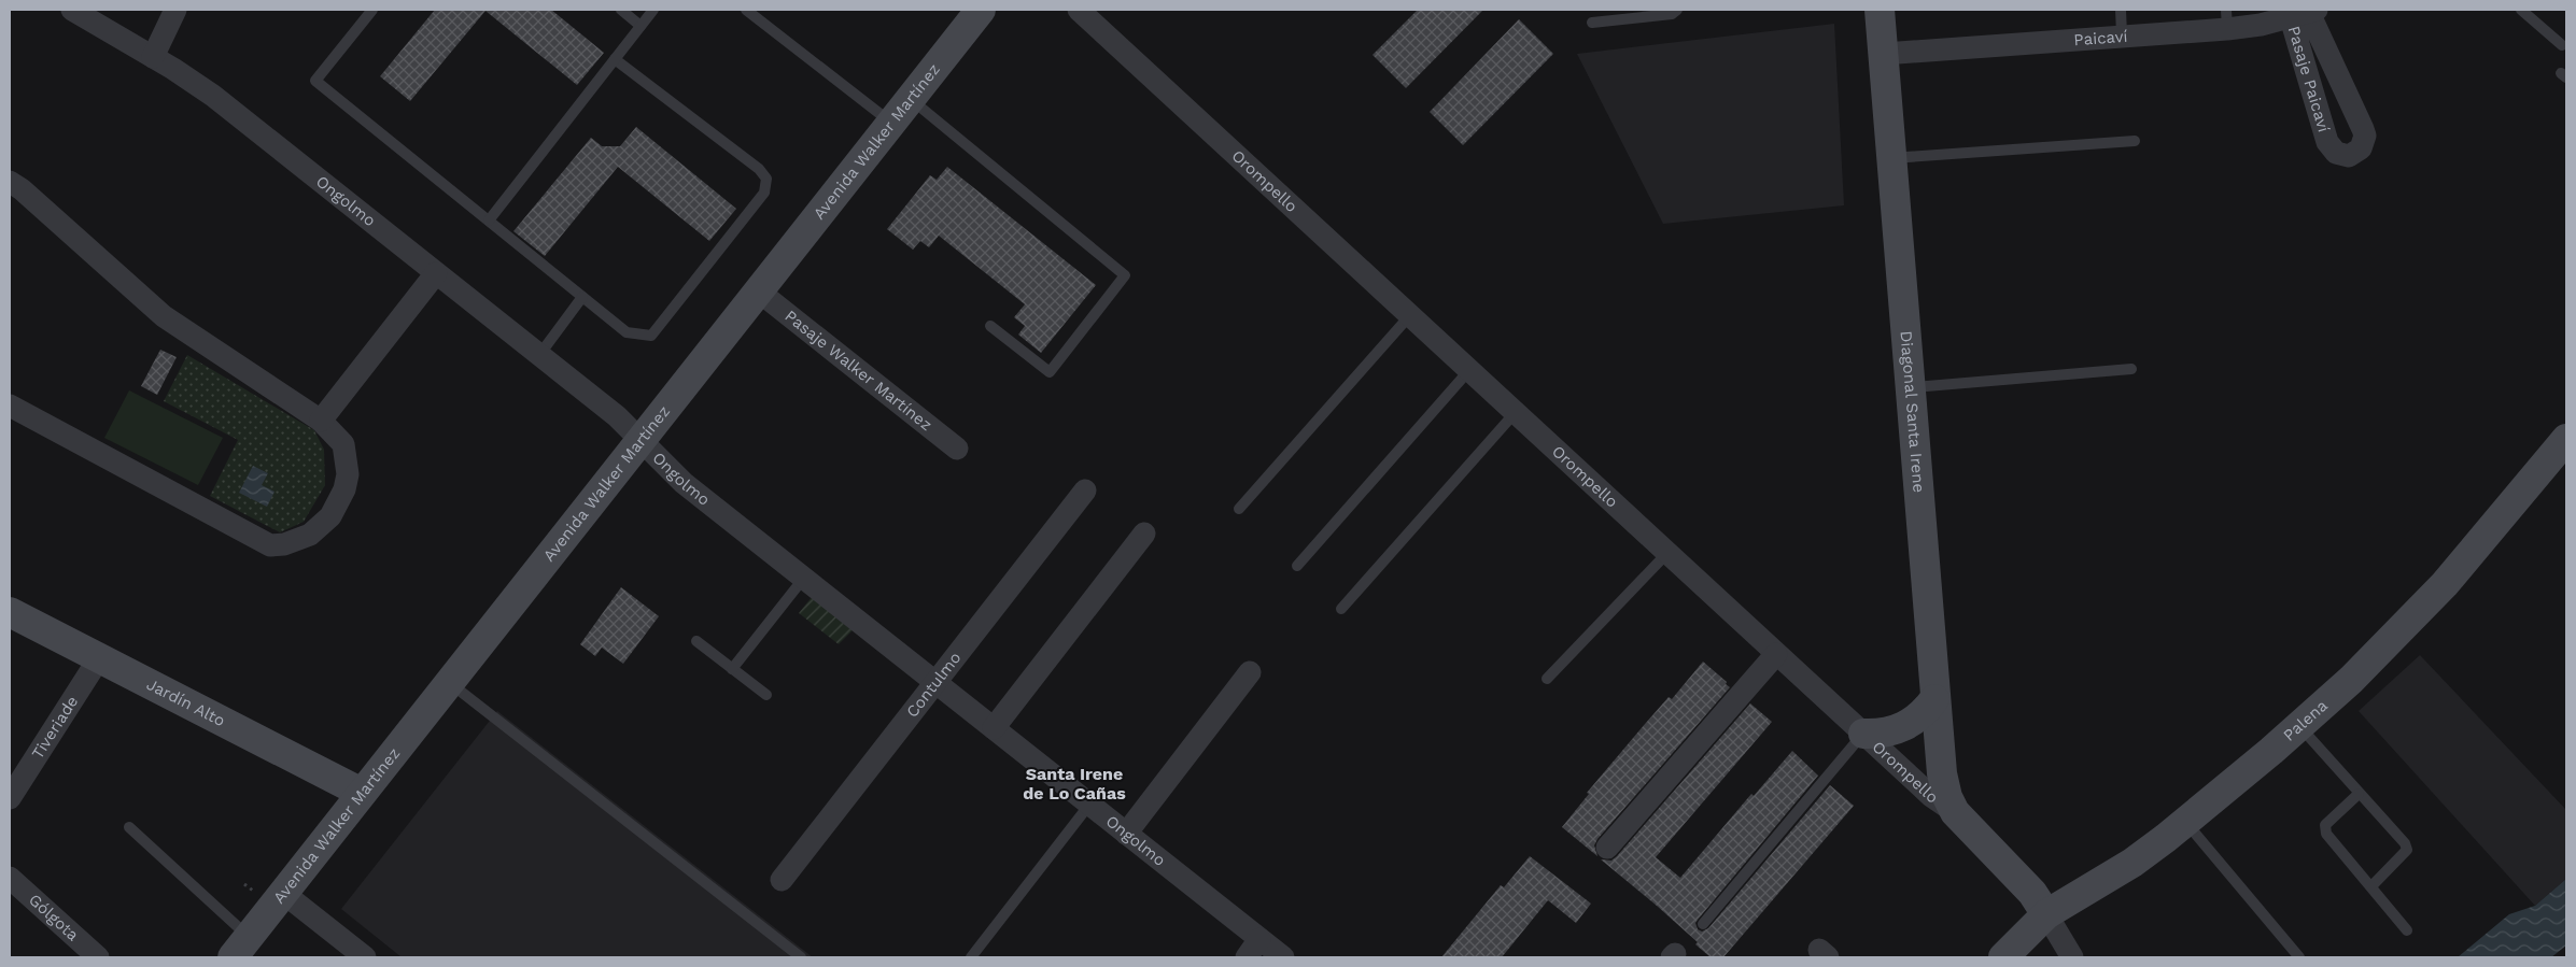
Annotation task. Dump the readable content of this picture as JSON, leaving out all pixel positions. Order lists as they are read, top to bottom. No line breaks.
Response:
{"streets":{"street":["Paicaví","Pasaje Paicaví","Avenida Walker Martínez","Orompello","Ongolmo","Pasaje Walker Martínez","Diagonal Santa Irene","Contulmo","Jardín Alto","Palena","Tiveriade","Gólgota"]},"crossings":[["Paicaví","Pasaje Paicaví"],["Paicaví","Diagonal Santa Irene"],["Avenida Walker Martínez","Ongolmo"],["Avenida Walker Martínez","Pasaje Walker Martínez"],["Avenida Walker Martínez","Jardín Alto"],["Orompello","Diagonal Santa Irene"],["Orompello","Palena"],["Ongolmo","Contulmo"],["Jardín Alto","Tiveriade"]],"districts":["Santa Irene de Lo Cañas"]}
